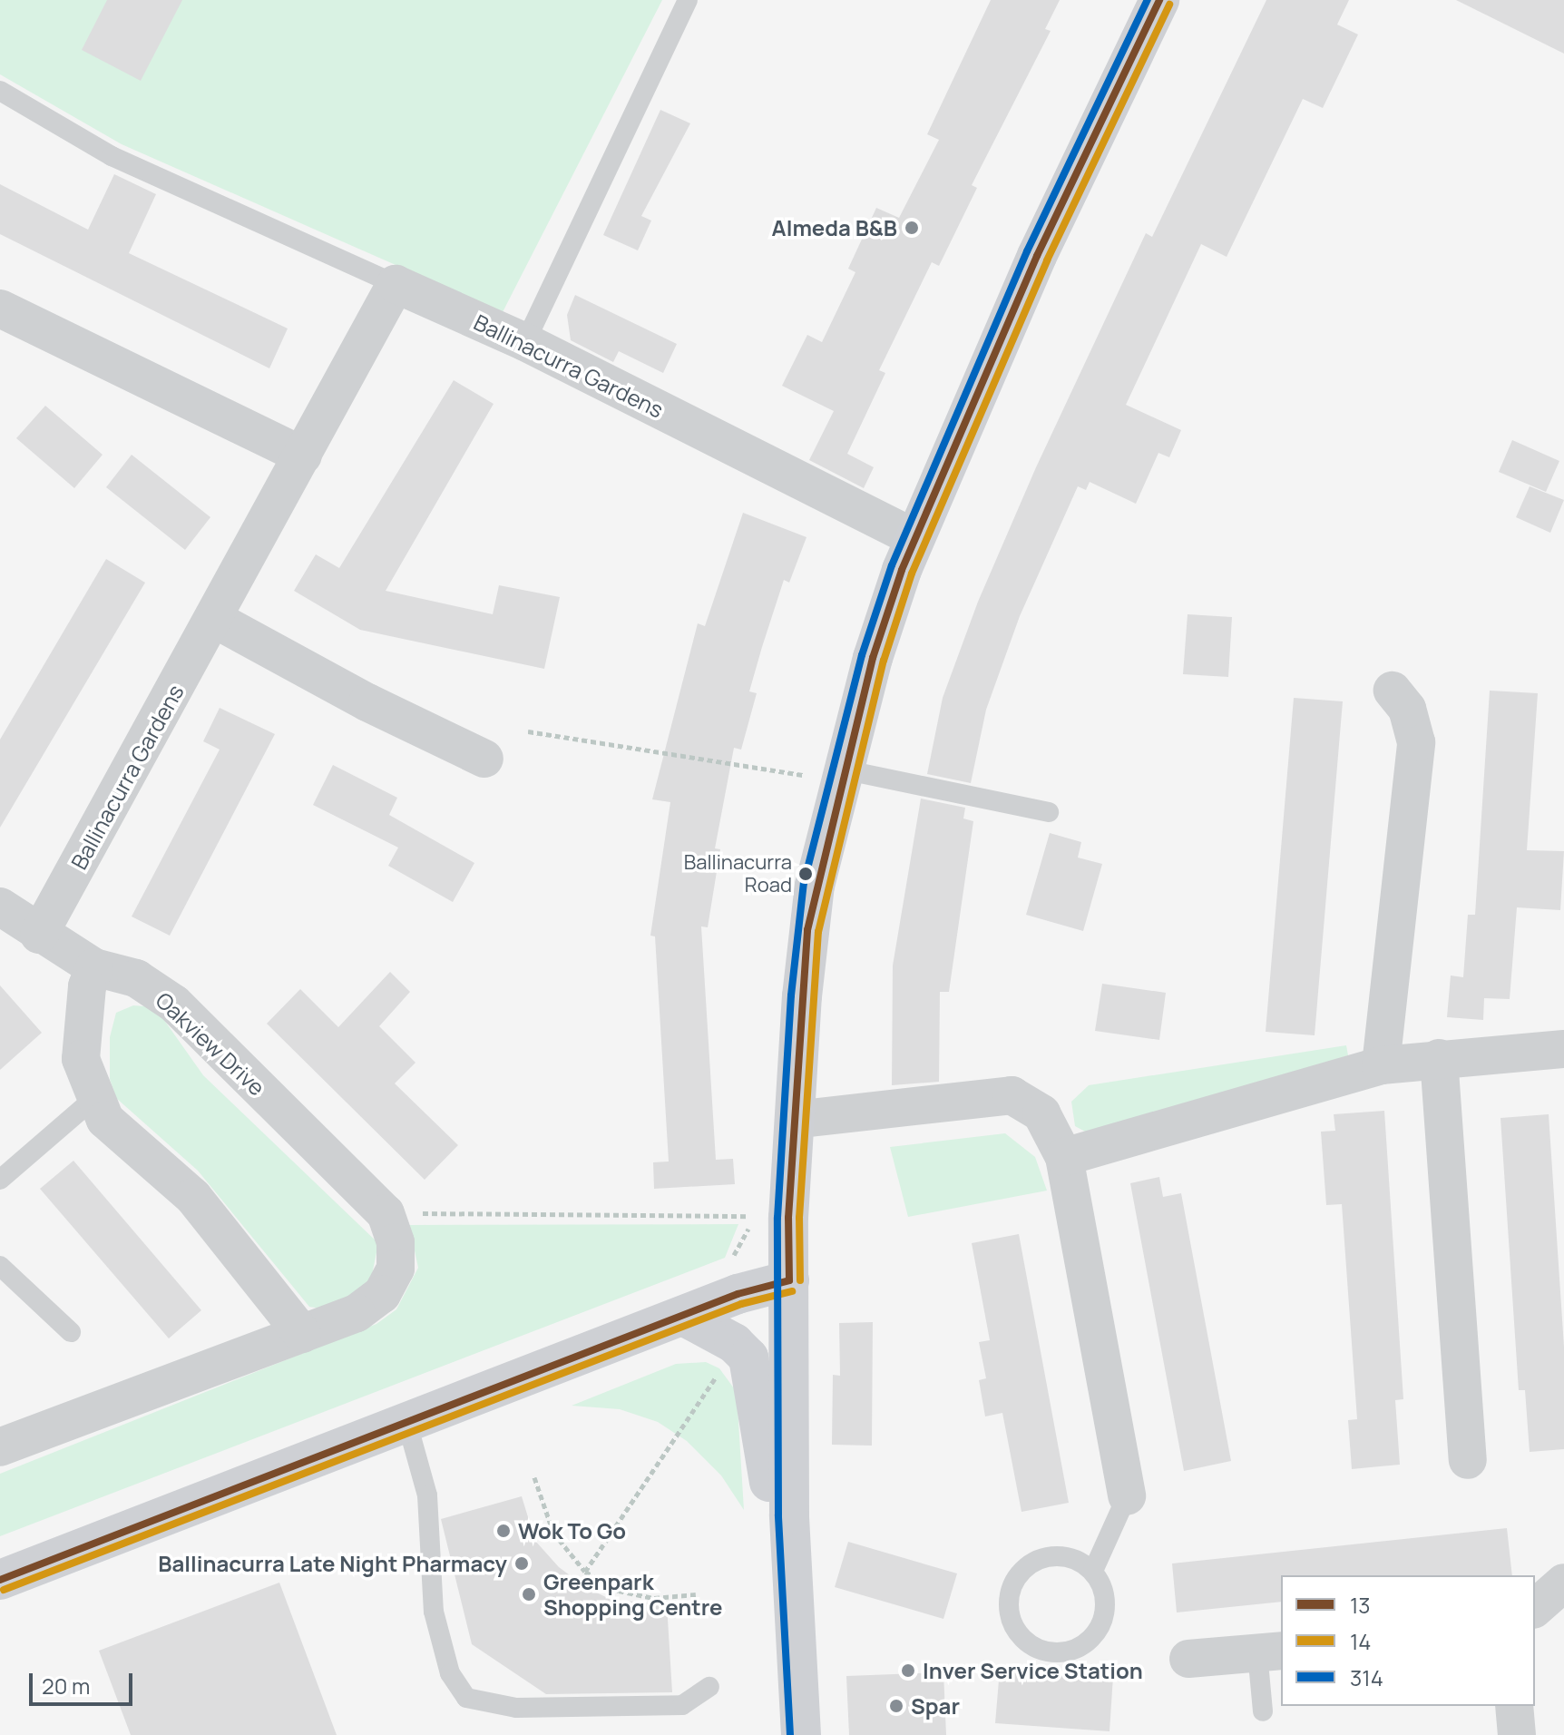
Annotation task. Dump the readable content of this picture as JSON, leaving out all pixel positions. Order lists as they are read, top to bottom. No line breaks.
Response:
{"streets":{"street":["Ballinacurra Gardens","Oakview Drive"]},"places":["Almeda B&B","Ballinacurra Road","Wok To Go","Ballinacurra Late Night Pharmacy","Greenpark Shopping Centre","Inver Service Station","Spar"],"lines":["transit line 13","transit line 314","transit line 14"],"legend":["13","14","314"],"scale_bar":"20 m"}
